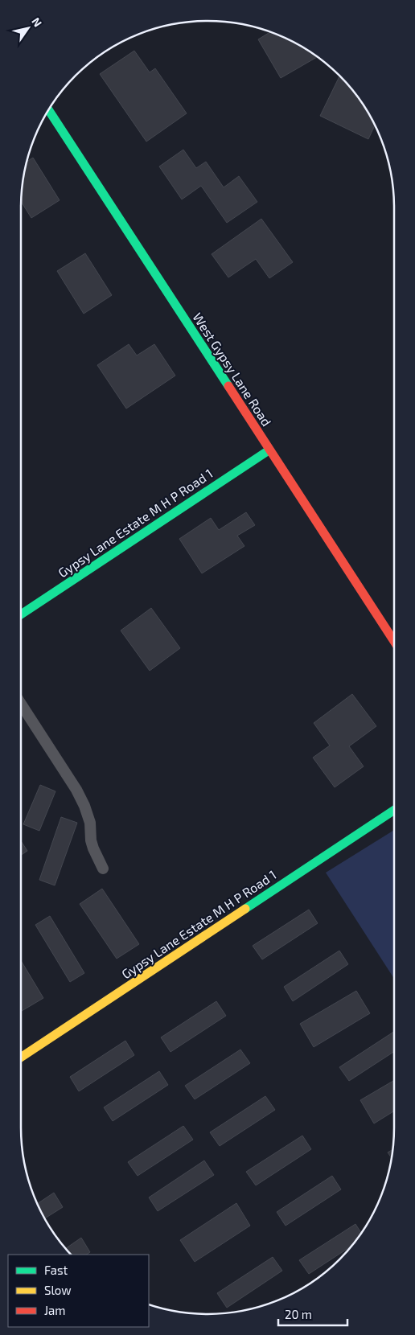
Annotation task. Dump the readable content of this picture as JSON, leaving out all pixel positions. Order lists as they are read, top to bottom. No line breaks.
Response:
{"streets":{"street":["West Gypsy Lane Road","Gypsy Lane Estate M H P Road 1"]},"crossings":[["West Gypsy Lane Road","Gypsy Lane Estate M H P Road 1"]],"legend":["Fast","Slow","Jam"],"scale_bar":"20 m","north":"top right"}
